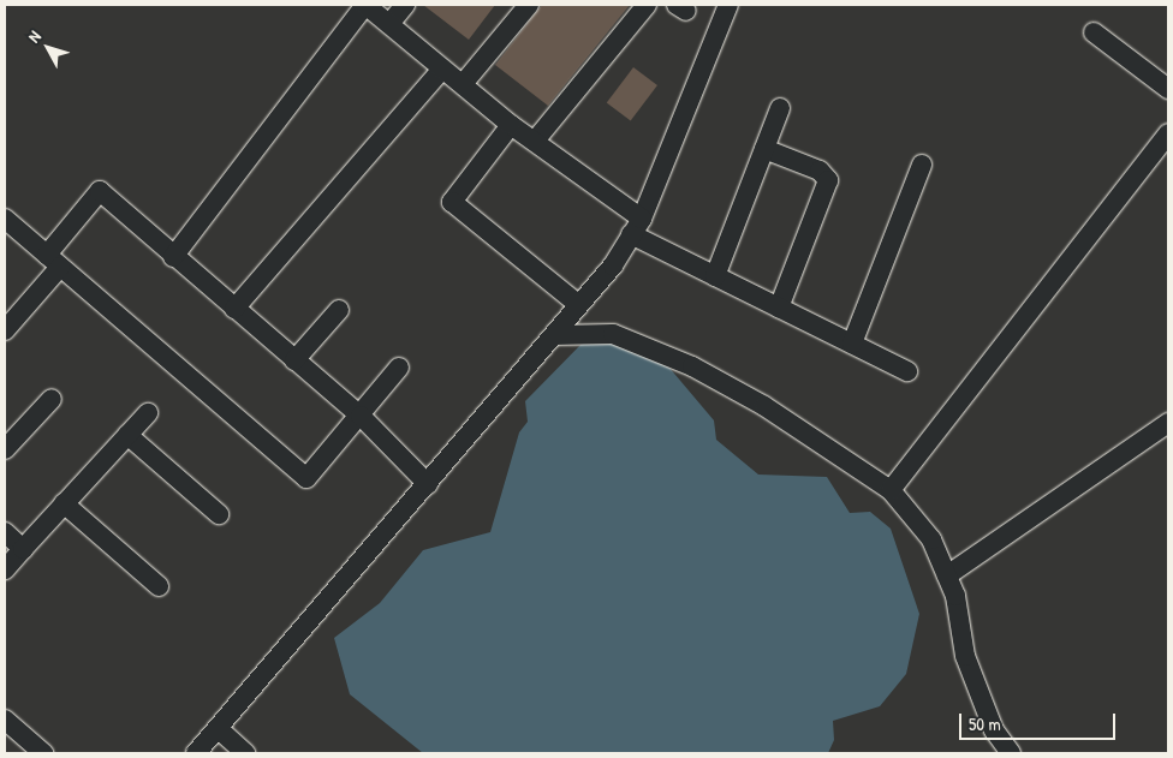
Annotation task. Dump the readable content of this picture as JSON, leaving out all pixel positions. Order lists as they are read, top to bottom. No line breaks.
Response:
{"scale_bar":"50 m","north":"top left"}
